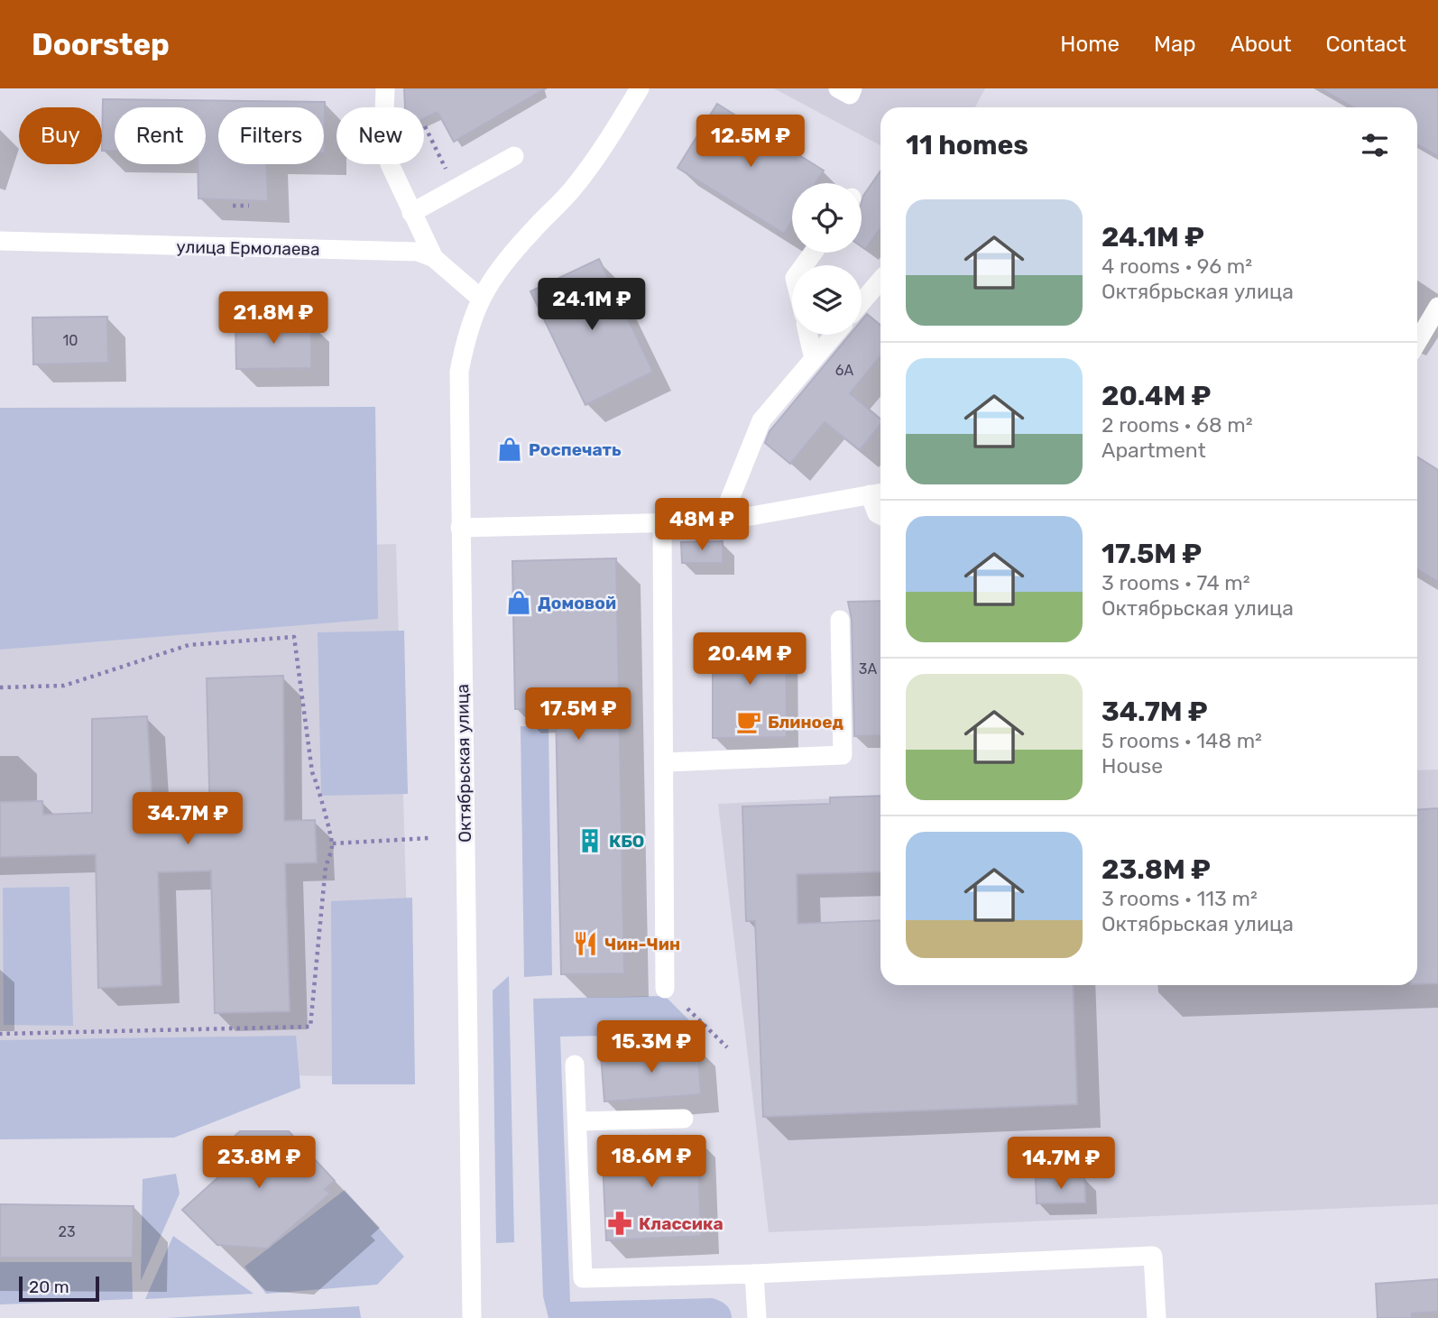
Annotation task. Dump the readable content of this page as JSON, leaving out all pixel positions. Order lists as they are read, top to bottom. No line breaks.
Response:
{"streets":{"street":["улица Ермолаева","Октябрьская улица"]},"crossings":[["улица Ермолаева","Октябрьская улица"]],"places":{"shop":["Роспечать","Домовой"],"cafe":["Блиноед"],"building":["КБО"],"restaurant":["Чин-Чин"],"pharmacy":["Классика"]},"house_numbers":["10","6А","3А","23"],"scale_bar":"20 m","page":{"header":"Doorstep","nav":["Home","Map","About","Contact"],"chip":["Buy","Rent","Filters","New"],"heading":"11 homes","price":["12.5M ₽","24.1M ₽","21.8M ₽","48M ₽","20.4M ₽","17.5M ₽","34.7M ₽","15.3M ₽","18.6M ₽","23.8M ₽","14.7M ₽"],"list":[{"name":"24.1M ₽","note":"4 rooms · 96 m² · Октябрьская улица"},{"name":"20.4M ₽","note":"2 rooms · 68 m² · Apartment"},{"name":"17.5M ₽","note":"3 rooms · 74 m² · Октябрьская улица"},{"name":"34.7M ₽","note":"5 rooms · 148 m² · House"},{"name":"23.8M ₽","note":"3 rooms · 113 m² · Октябрьская улица"}],"scale":"20 m"}}
